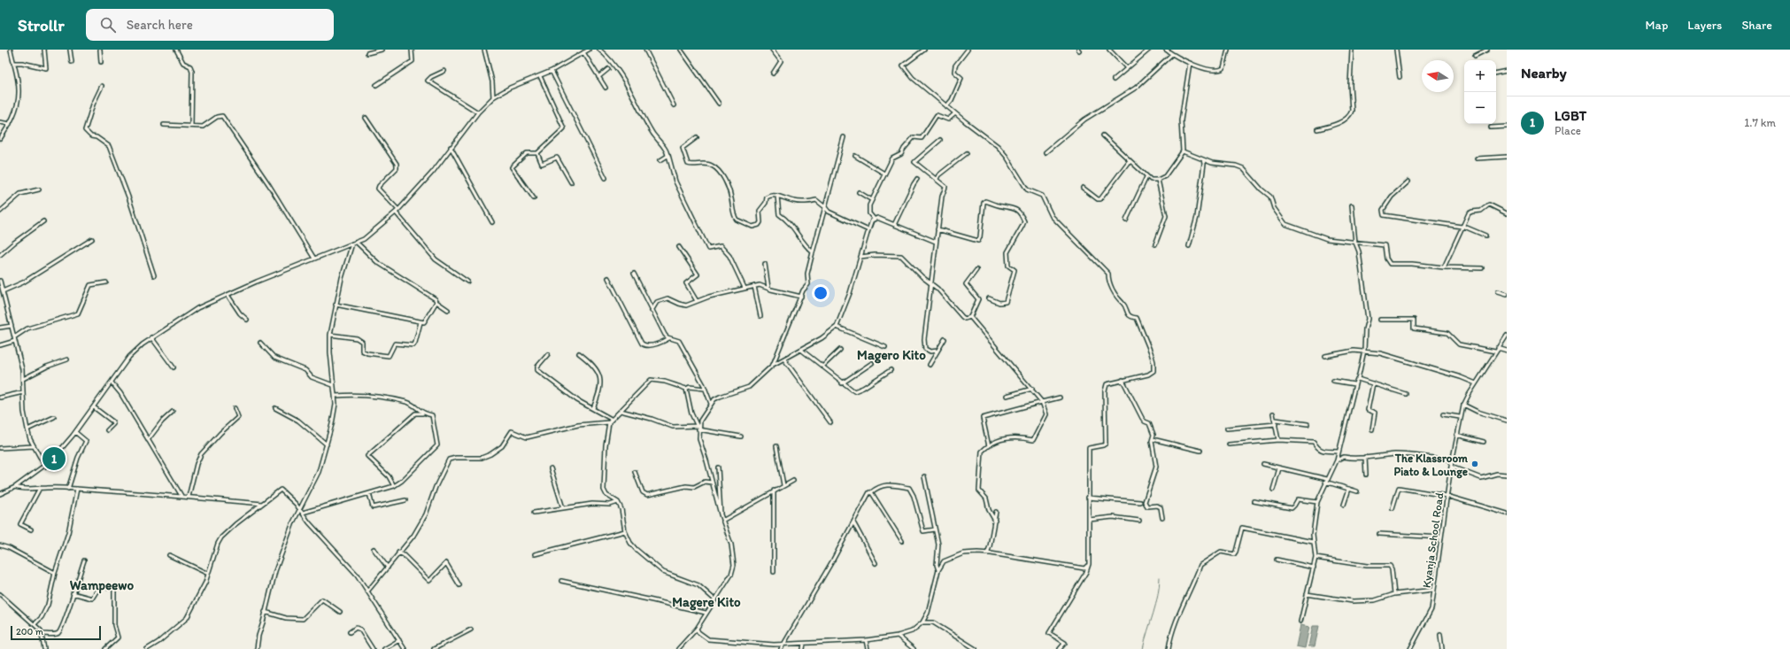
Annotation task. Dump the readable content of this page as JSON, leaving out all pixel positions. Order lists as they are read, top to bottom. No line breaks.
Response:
{"streets":{"street":["Kyanja School Road"]},"districts":["Magero Kito","Wampeewo","Magere Kito"],"places":["The Klassroom Piato & Lounge"],"scale_bar":"200 m","north":"left","page":{"header":"Strollr","search":"Search here","nav":["Map","Layers","Share"],"heading":"Nearby","map_buttons":["+","−"],"list":[{"mark":"1","name":"LGBT","note":"Place","value":"1.7 km"}],"pins":"1","scale":"200 m"}}
